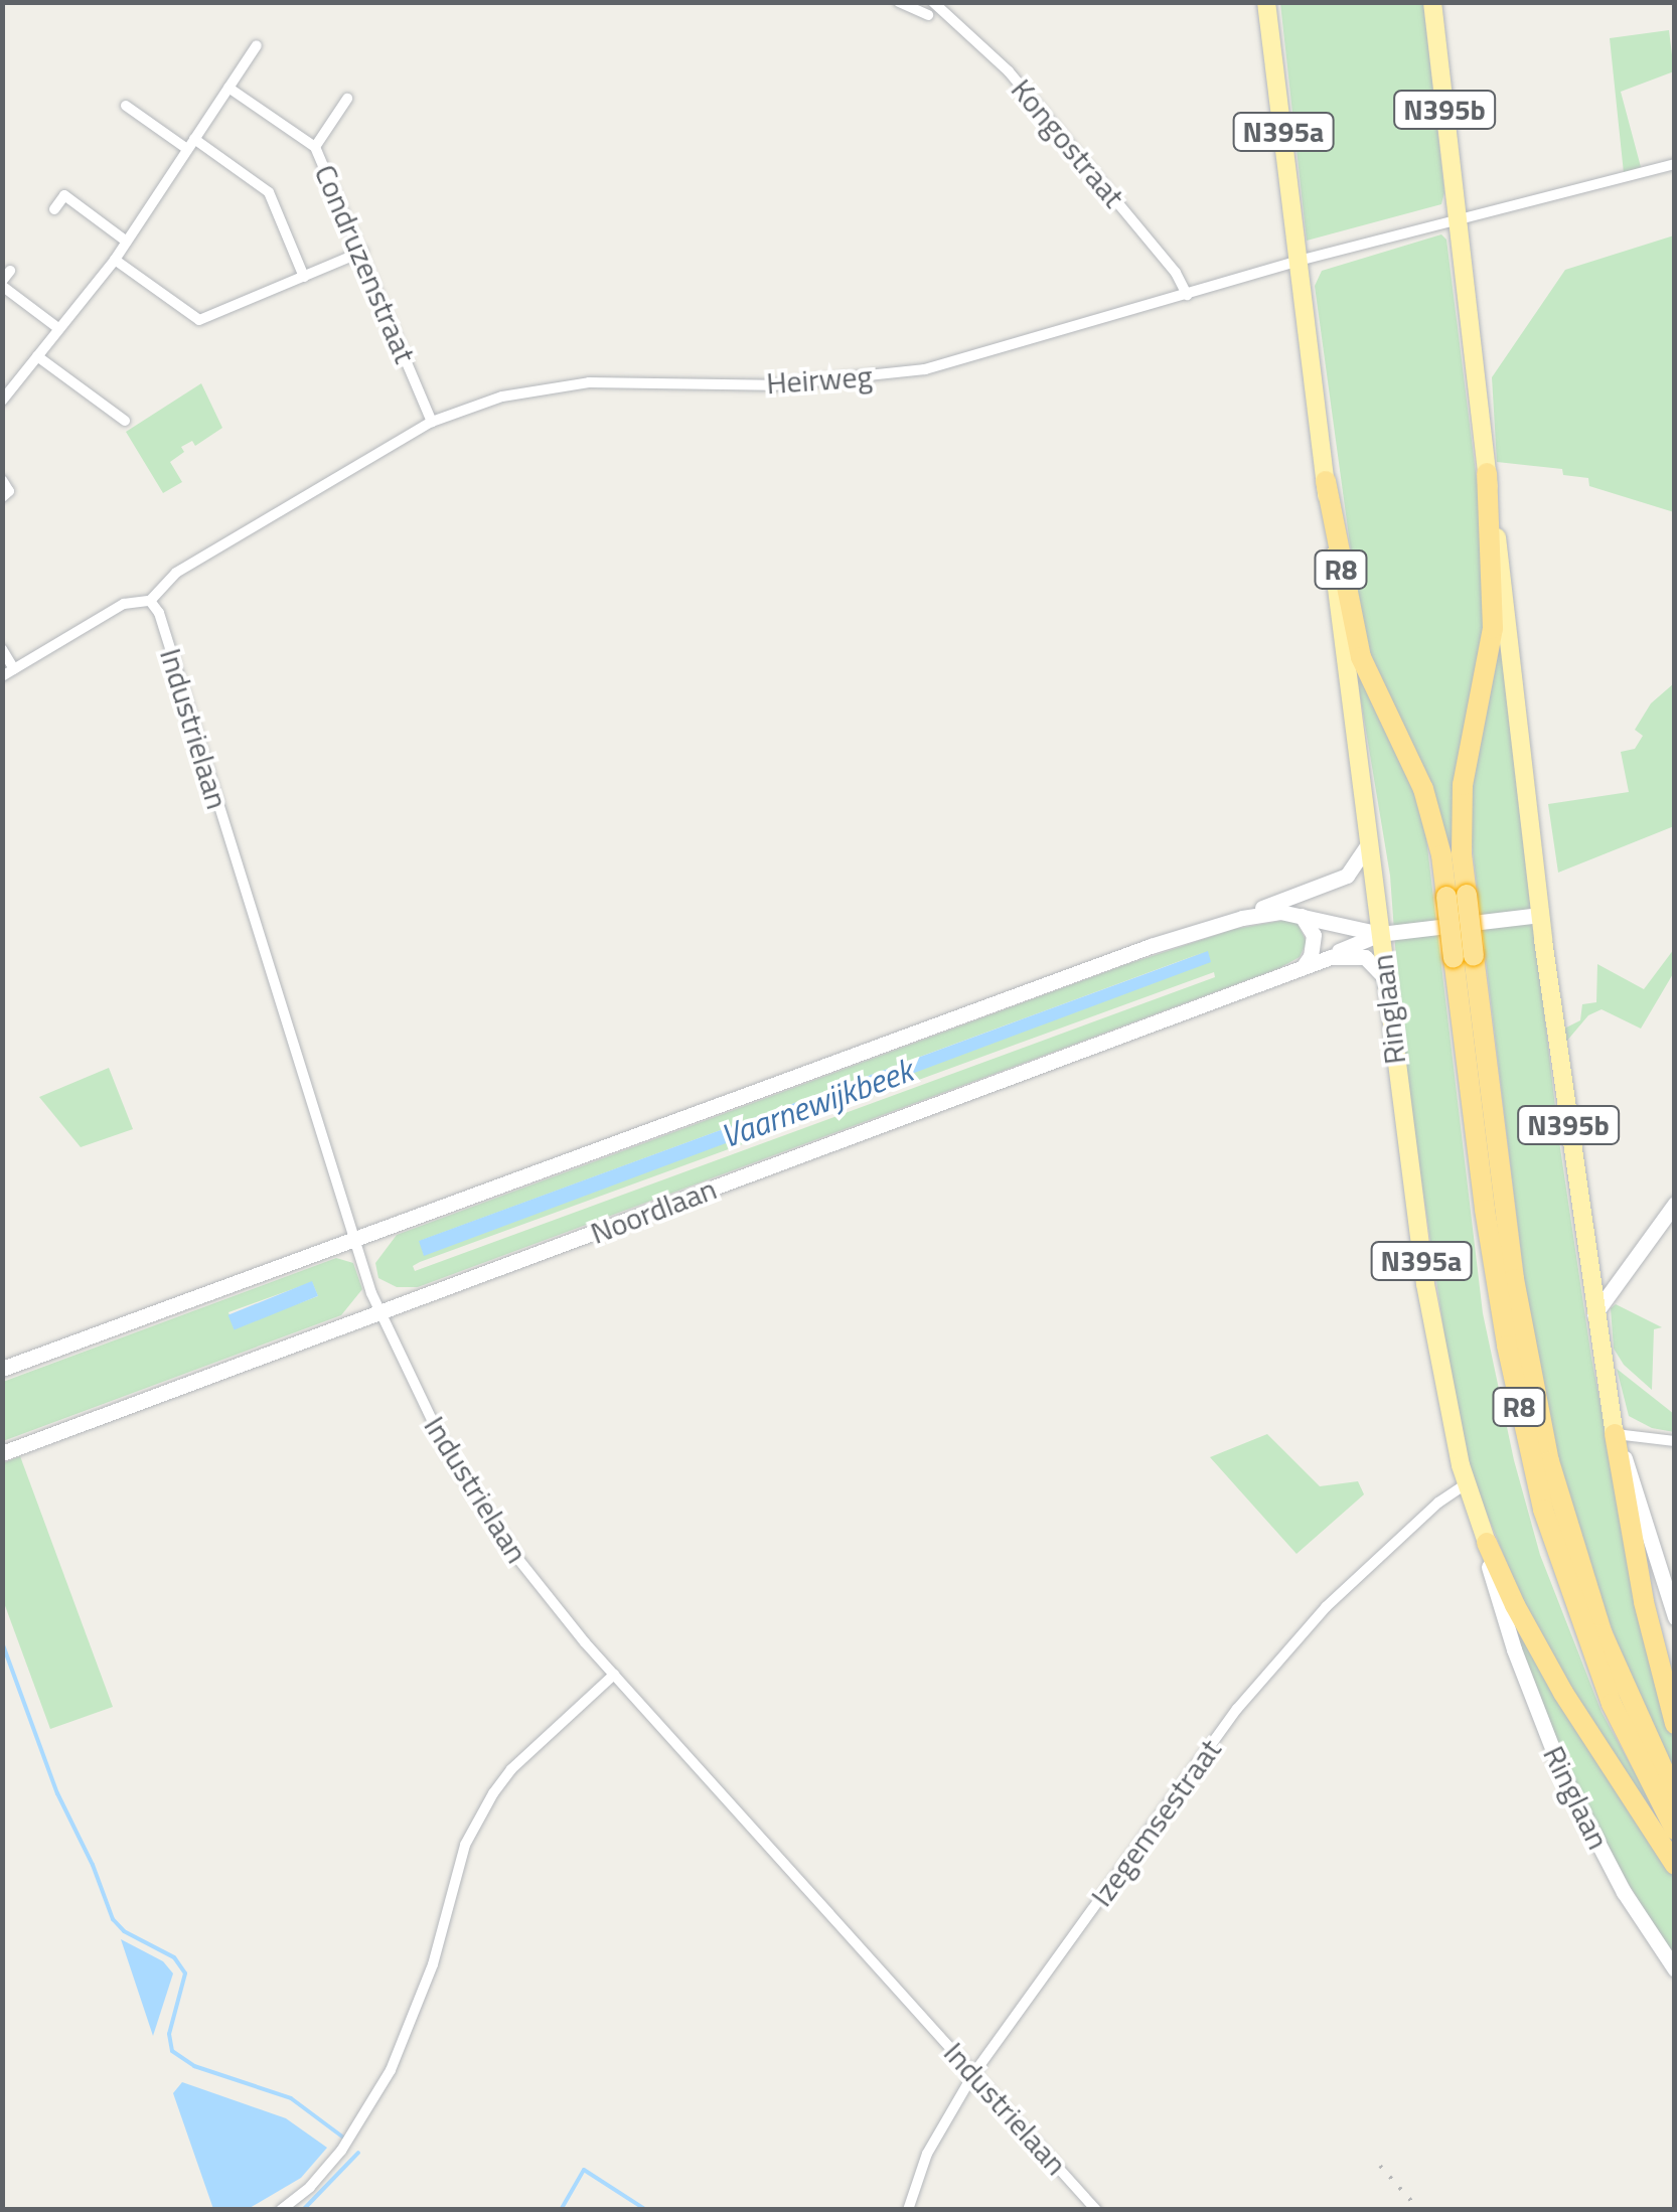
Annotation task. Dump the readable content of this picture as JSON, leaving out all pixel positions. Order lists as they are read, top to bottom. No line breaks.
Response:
{"streets":{"highway":["R8"],"main road":["N395b","N395a","Ringlaan"],"street":["Kongostraat","Condruzenstraat","Heirweg","Industrielaan","Noordlaan","Izegemsestraat"]},"crossings":[["N395b","Heirweg"],["N395b","R8"],["N395b","Noordlaan"],["Kongostraat","Heirweg"],["Condruzenstraat","Heirweg"],["Heirweg","Industrielaan"],["Heirweg","Ringlaan"],["R8","Ringlaan"],["Industrielaan","Noordlaan"],["Industrielaan","Izegemsestraat"],["Ringlaan","Noordlaan"],["Ringlaan","Izegemsestraat"]],"water":["Vaarnewijkbeek"]}
